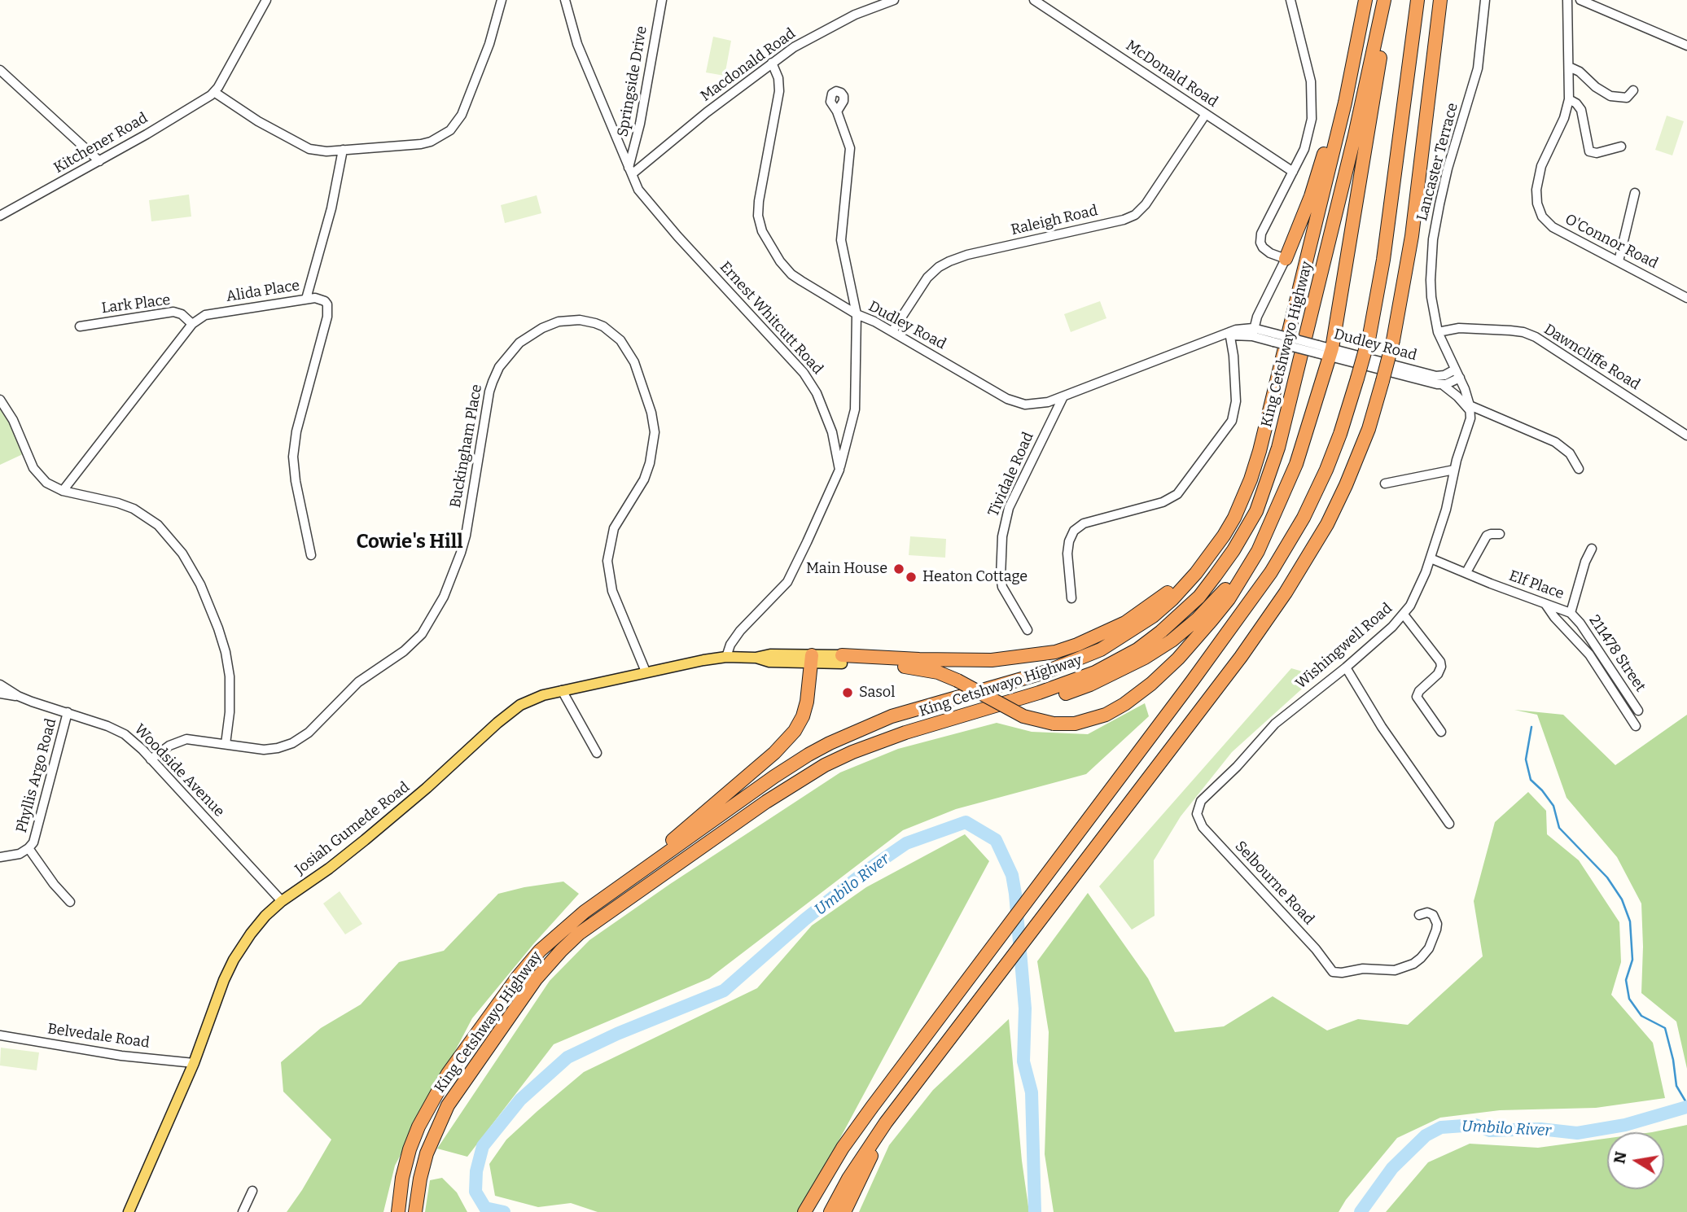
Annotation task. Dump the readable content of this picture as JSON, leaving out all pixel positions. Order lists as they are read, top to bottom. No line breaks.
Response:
{"streets":{"highway":["King Cetshwayo Highway"],"main road":["Josiah Gumede Road"],"street":["Macdonald Road","McDonald Road","Springside Drive","Kitchener Road","Lancaster Terrace","Raleigh Road","O'Connor Road","Alida Place","Lark Place","Ernest Whitcutt Road","Dudley Road","Dawncliffe Road","Buckingham Place","Tividale Road","Elf Place","Wishingwell Road","211478 Street","Woodside Avenue","Phyllis Argo Road","Selbourne Road","Belvedale Road"]},"crossings":[["Macdonald Road","Springside Drive"],["Macdonald Road","Ernest Whitcutt Road"],["Macdonald Road","Dudley Road"],["McDonald Road","Raleigh Road"],["Springside Drive","Ernest Whitcutt Road"],["Lancaster Terrace","Dudley Road"],["Lancaster Terrace","Dawncliffe Road"],["Raleigh Road","Dudley Road"],["Alida Place","Lark Place"],["Dudley Road","Tividale Road"],["Dudley Road","Wishingwell Road"],["Buckingham Place","Woodside Avenue"],["Buckingham Place","Josiah Gumede Road"],["Elf Place","Wishingwell Road"],["Elf Place","211478 Street"],["Wishingwell Road","Selbourne Road"],["Woodside Avenue","Phyllis Argo Road"],["Woodside Avenue","Josiah Gumede Road"],["Josiah Gumede Road","Belvedale Road"]],"districts":["Cowie's Hill"],"water":["Umbilo River"],"places":["Main House","Heaton Cottage","Sasol"],"north":"left"}
